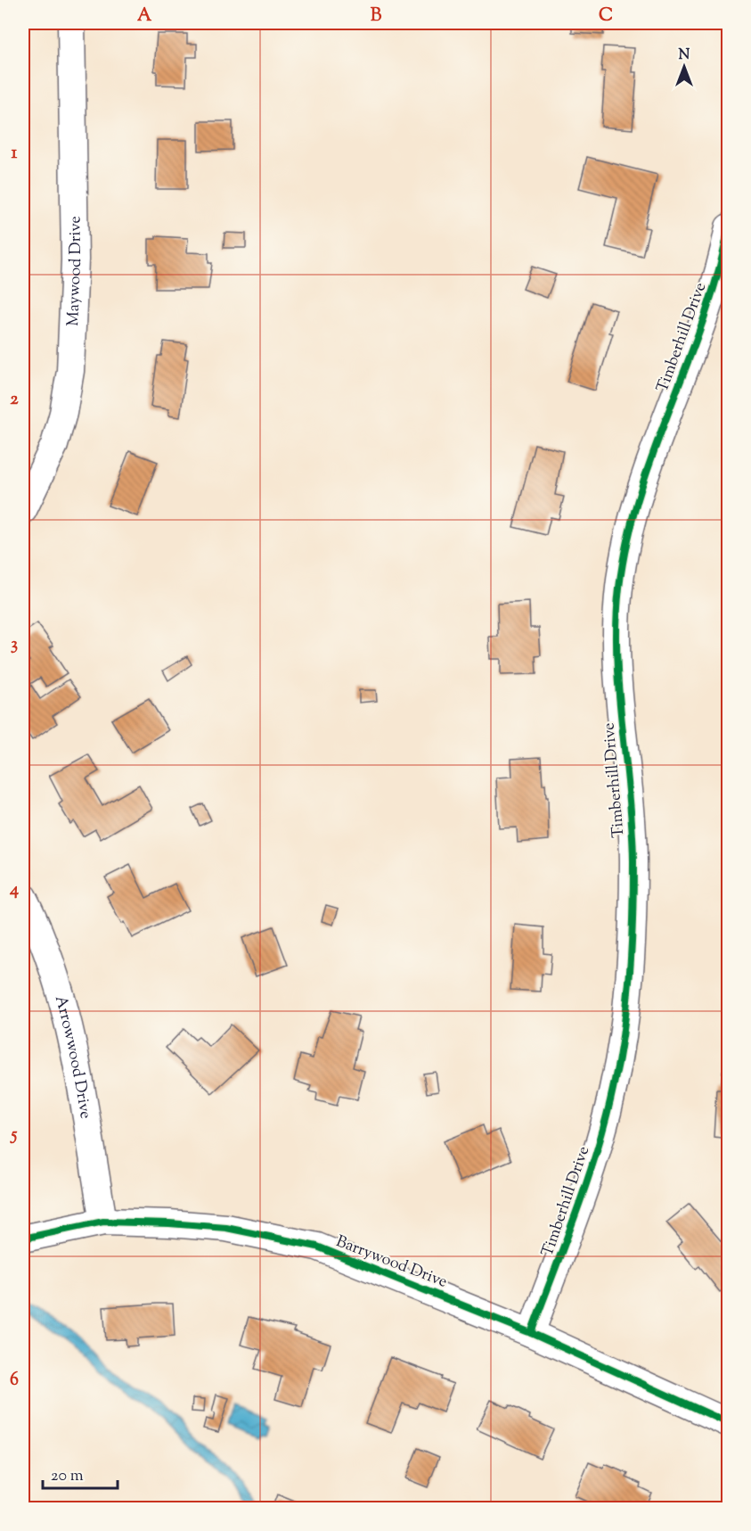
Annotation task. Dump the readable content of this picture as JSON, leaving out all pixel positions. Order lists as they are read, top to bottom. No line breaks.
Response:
{"streets":{"street":["Maywood Drive","Timberhill Drive","Arrowwood Drive","Barrywood Drive"]},"crossings":[["Timberhill Drive","Barrywood Drive"],["Arrowwood Drive","Barrywood Drive"]],"scale_bar":"20 m","north":"top","grid":{"columns":["A","B","C"],"rows":["1","2","3","4","5","6"]}}
